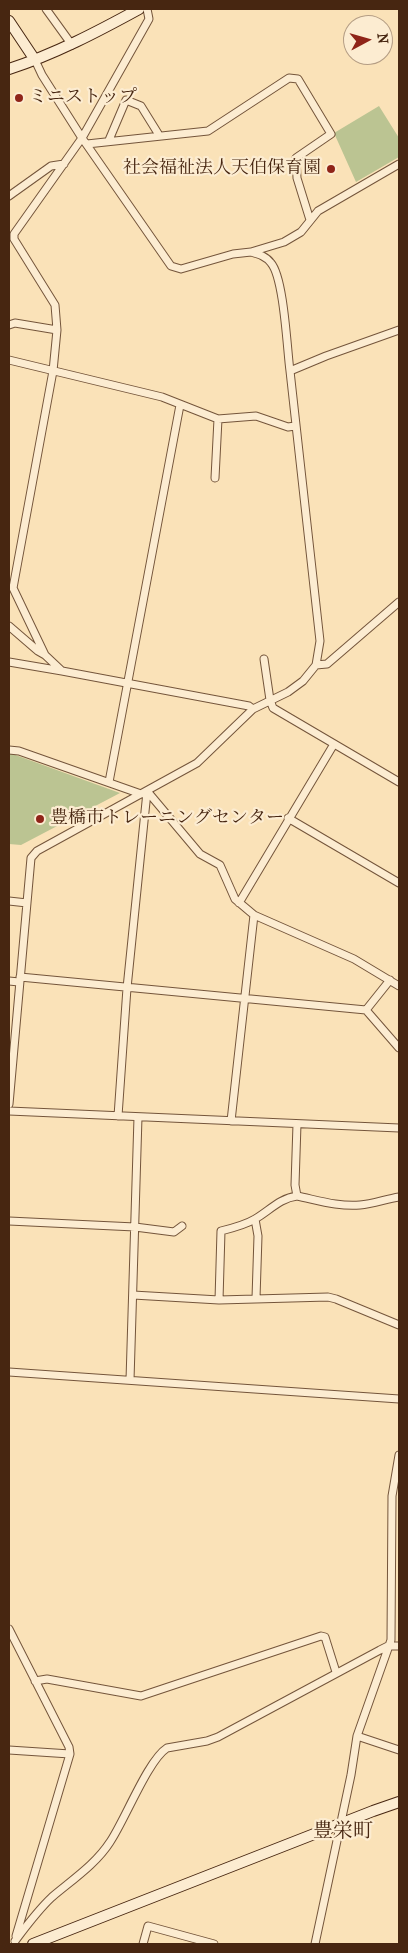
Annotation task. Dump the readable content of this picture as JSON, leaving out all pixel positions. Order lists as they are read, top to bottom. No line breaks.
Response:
{"districts":["豊栄町"],"places":["ミニストップ","社会福祉法人天伯保育園","豊橋市トレーニングセンター"],"north":"right"}
